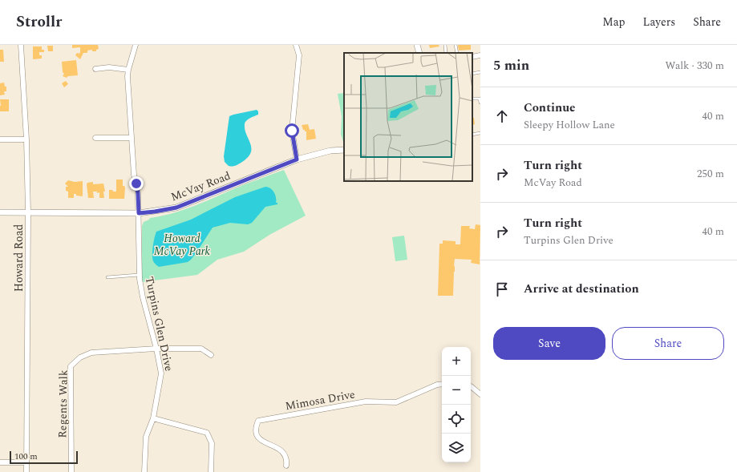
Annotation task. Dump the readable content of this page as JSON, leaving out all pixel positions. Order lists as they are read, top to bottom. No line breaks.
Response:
{"streets":{"street":["McVay Road","Howard Road","Turpins Glen Drive","Mimosa Drive","Regents Walk"]},"crossings":[["McVay Road","Howard Road"],["McVay Road","Turpins Glen Drive"],["Turpins Glen Drive","Regents Walk"]],"parks":["Howard McVay Park"],"scale_bar":"100 m","page":{"header":"Strollr","nav":["Map","Layers","Share"],"heading":["5 min","Walk · 330 m"],"list":[["Continue","Sleepy Hollow Lane","40 m"],["Turn right","McVay Road","250 m"],["Turn right","Turpins Glen Drive","40 m"],"Arrive at destination"],"buttons":["Save","Share"],"map_buttons":["+","−"],"scale":"100 m"}}
